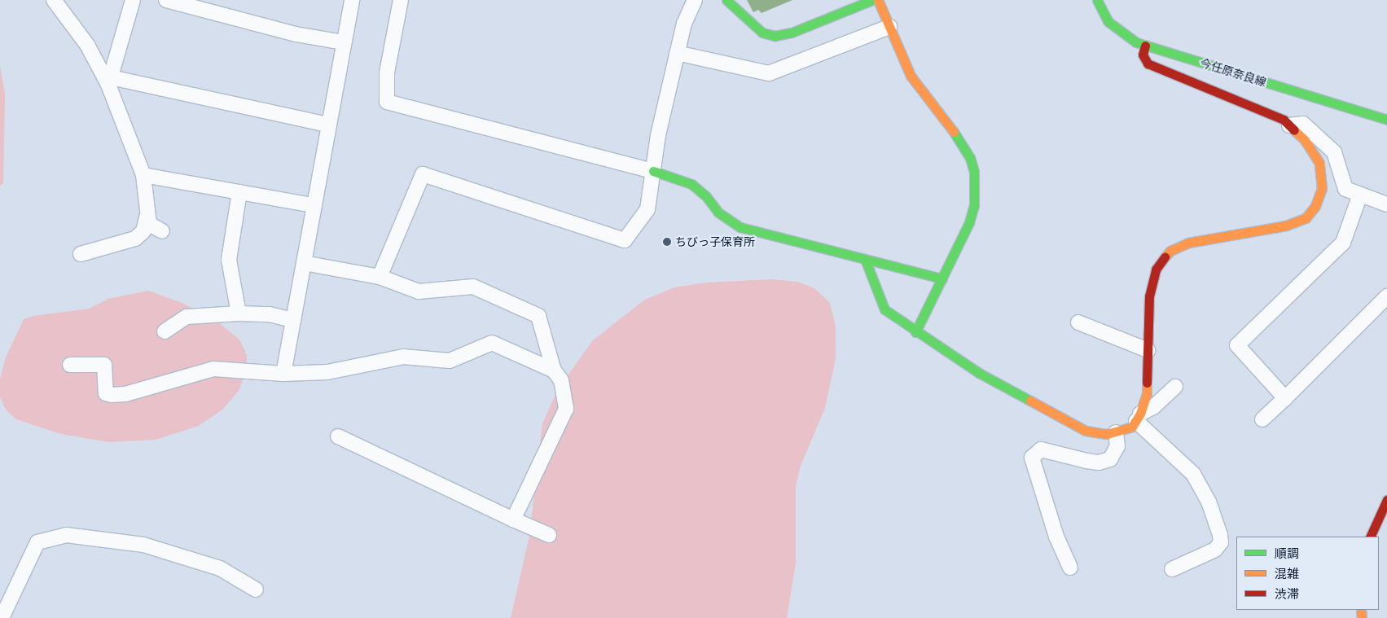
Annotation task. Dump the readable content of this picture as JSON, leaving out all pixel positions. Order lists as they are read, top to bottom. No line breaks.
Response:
{"streets":{"street":["今任原奈良線"]},"places":["ちびっ子保育所"],"legend":["順調","混雑","渋滞"]}
